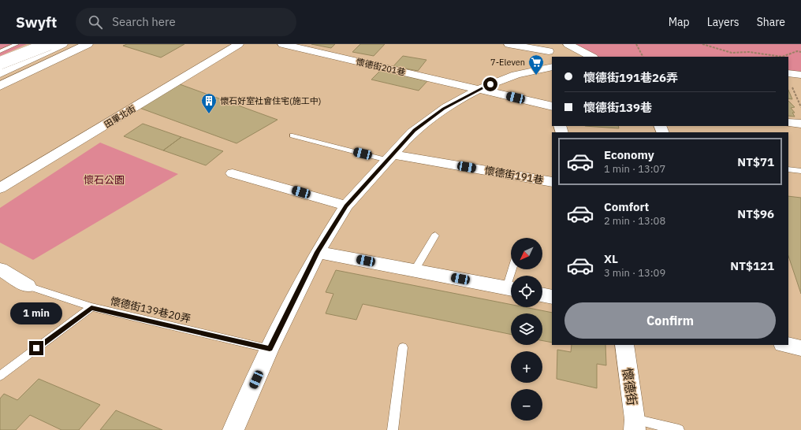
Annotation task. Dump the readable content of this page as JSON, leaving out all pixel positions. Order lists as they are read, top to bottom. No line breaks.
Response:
{"streets":{"street":["懷德街201巷","田單北街","懷德街191巷","懷德街"],"lane":["懷德街139巷20弄"]},"parks":["懷石公園"],"places":{"supermarket":["7-Eleven"],"building":["懷石好室社會住宅(施工中)"]},"north":"bottom left","page":{"header":"Swyft","search":"Search here","nav":["Map","Layers","Share"],"banner":["懷德街191巷26弄","懷德街139巷"],"list":[{"name":"Economy","note":"1 min · 13:07","value":"NT$71"},{"name":"Comfort","note":"2 min · 13:08","value":"NT$96"},{"name":"XL","note":"3 min · 13:09","value":"NT$121"}],"map_buttons":["+","−"],"buttons":"Confirm","bubble":"1 min"}}
